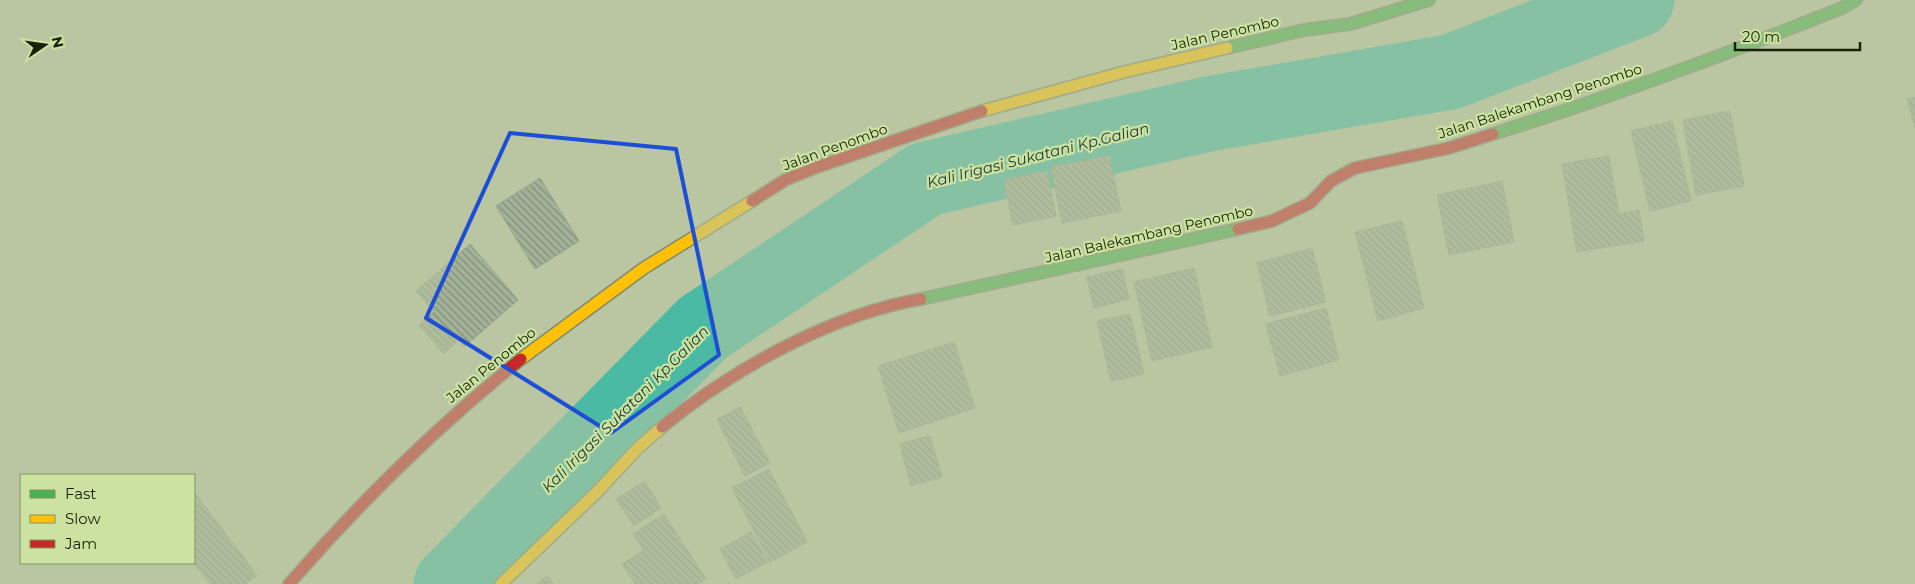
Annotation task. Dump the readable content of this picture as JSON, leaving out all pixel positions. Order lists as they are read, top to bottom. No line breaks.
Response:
{"streets":{"street":["Jalan Penombo","Jalan Balekambang Penombo"]},"water":["Kali Irigasi Sukatani Kp.Galian"],"legend":["Fast","Slow","Jam"],"scale_bar":"20 m","north":"right"}
